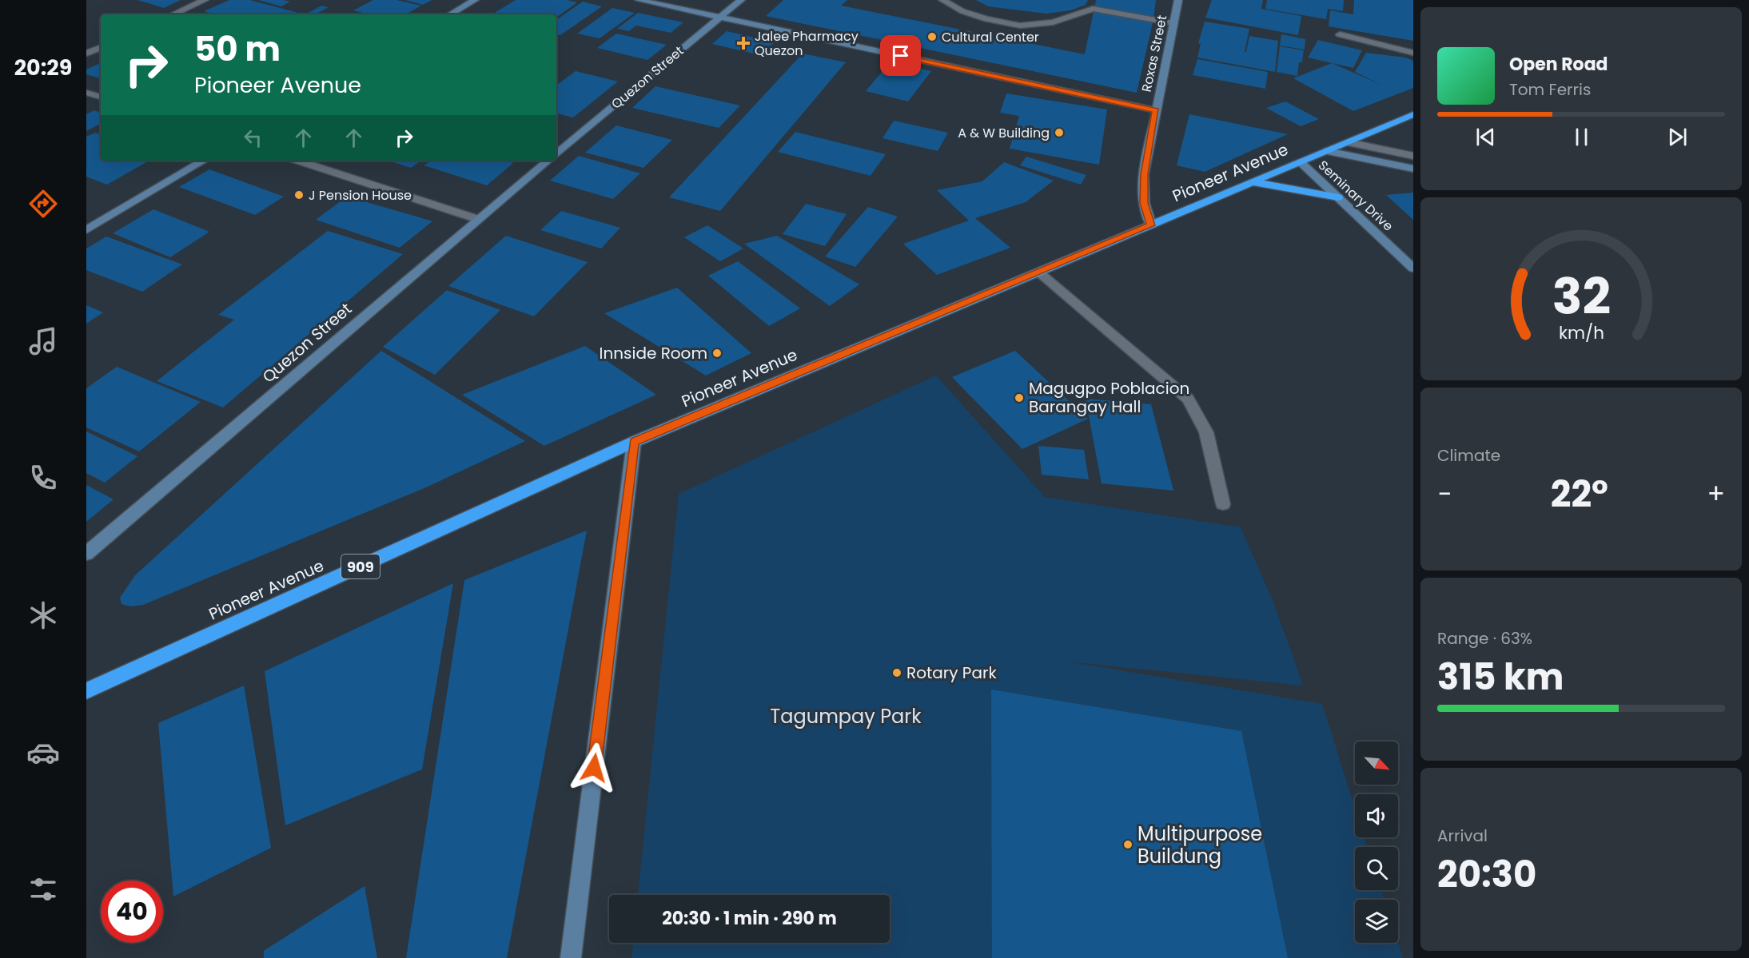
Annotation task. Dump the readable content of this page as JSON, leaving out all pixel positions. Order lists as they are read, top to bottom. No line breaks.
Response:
{"streets":{"highway":["Pioneer Avenue","909"],"street":["Roxas Street","Quezon Street","Seminary Drive"]},"crossings":[["Roxas Street","Pioneer Avenue"],["Pioneer Avenue","Seminary Drive"]],"parks":["Tagumpay Park"],"places":{"other":["Cultural Center","A & W Building","J Pension House","Innside Room","Magugpo Poblacion Barangay Hall","Rotary Park","Multipurpose Buildung"],"health":["Jalee Pharmacy Quezon"]},"north":"bottom right","page":{"tabs":"20:29","turn":["50 m","Pioneer Avenue"],"song":["Open Road","Tom Ferris"],"tile":["Climate",["Range · 63%","315 km"],["Arrival","20:30"]],"heat":["−","22°","+"],"limit":"40","trip":"20:30 · 1 min · 290 m","gauge":["32","km/h"]}}
